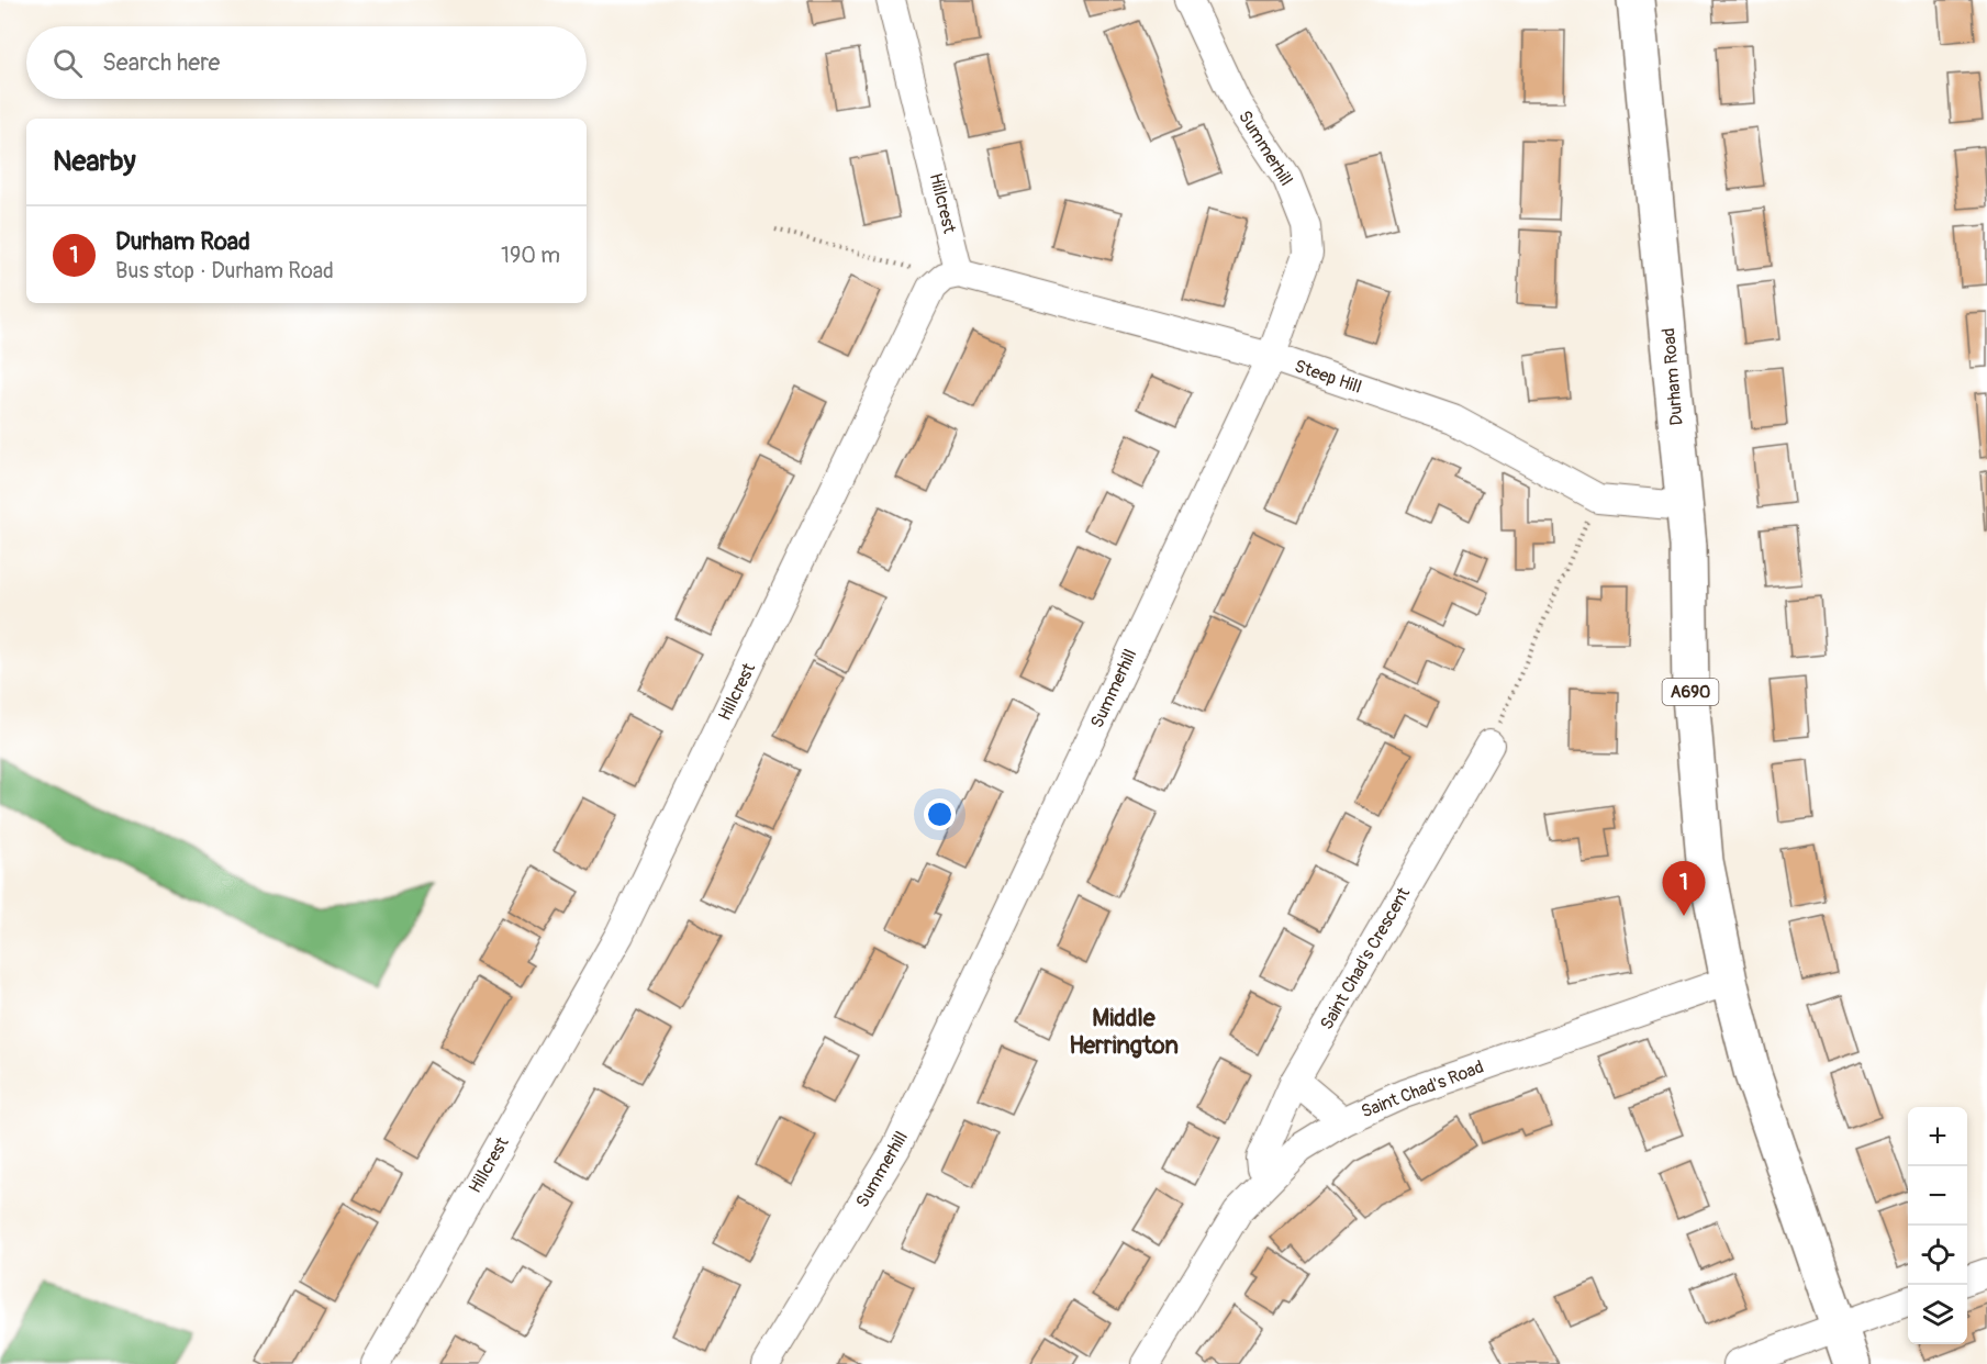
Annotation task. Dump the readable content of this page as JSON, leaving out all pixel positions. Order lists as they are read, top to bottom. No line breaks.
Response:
{"streets":{"highway":["Durham Road","A690"],"street":["Summerhill","Hillcrest","Steep Hill","Saint Chad's Crescent","Saint Chad's Road"]},"crossings":[["Summerhill","Steep Hill"],["Hillcrest","Steep Hill"],["Steep Hill","Durham Road"],["Durham Road","Saint Chad's Road"],["Saint Chad's Crescent","Saint Chad's Road"]],"districts":["Middle Herrington"],"page":{"search":"Search here","heading":"Nearby","list":[{"mark":"1","name":"Durham Road","note":"Bus stop · Durham Road","value":"190 m"}],"pins":"1","map_buttons":["+","−"]}}
